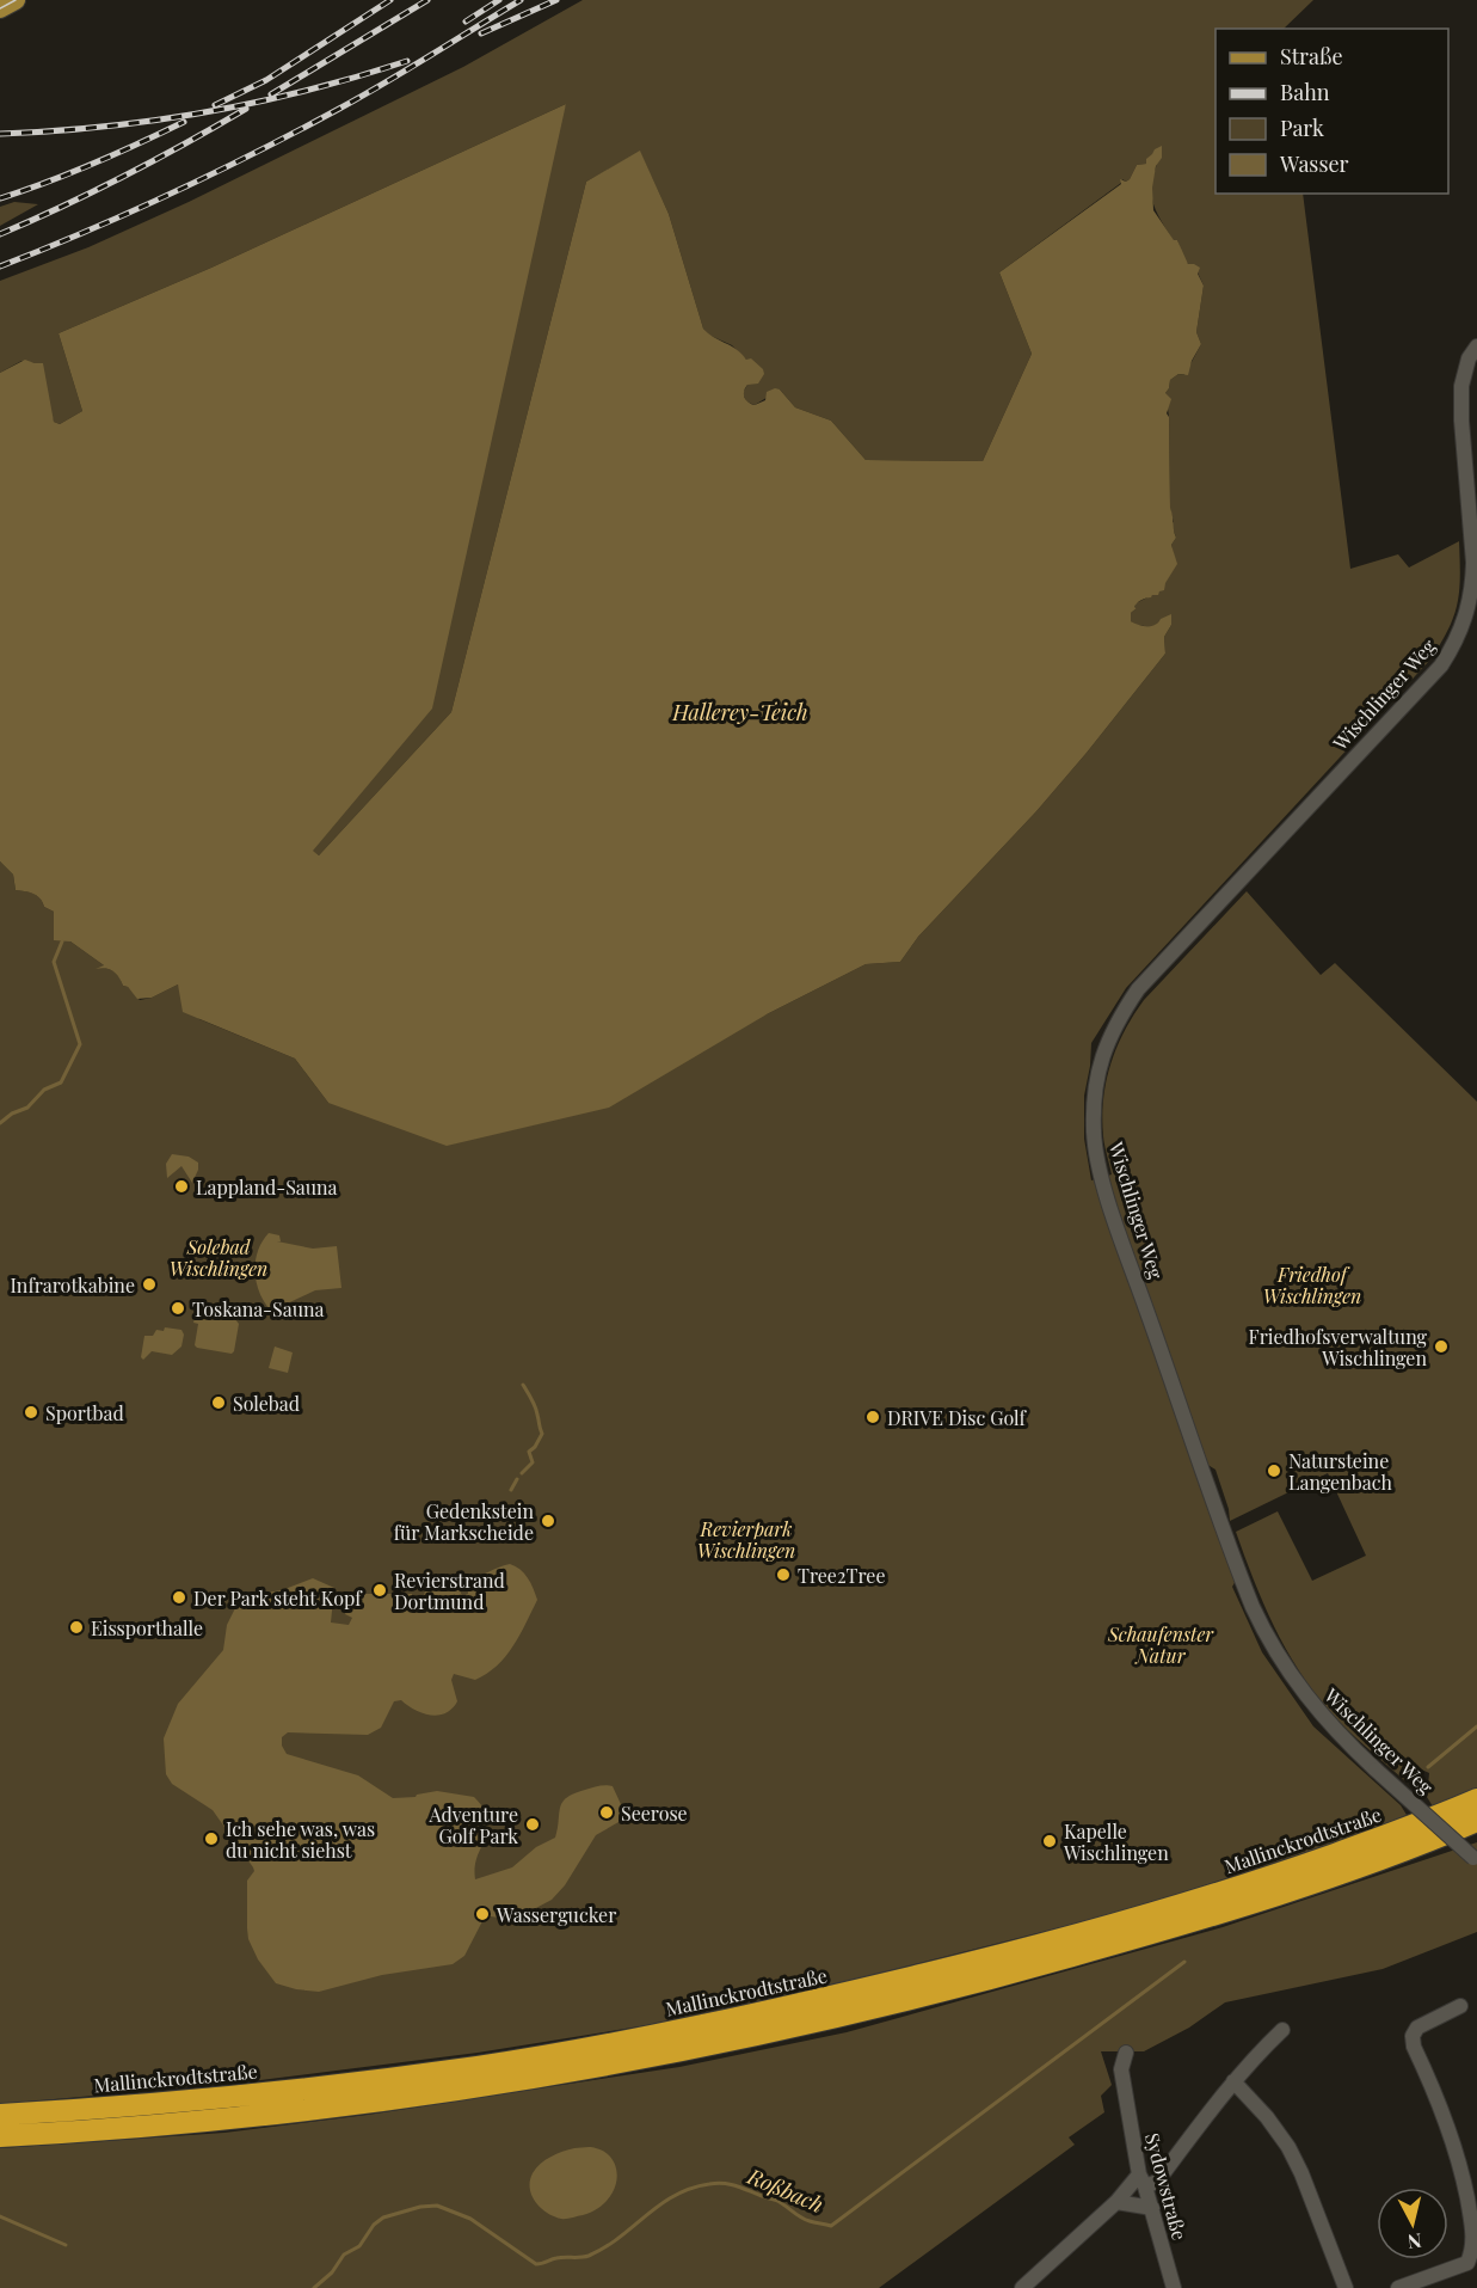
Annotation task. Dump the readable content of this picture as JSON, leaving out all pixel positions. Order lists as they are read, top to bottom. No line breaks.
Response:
{"streets":{"highway":["Mallinckrodtstraße"],"street":["Wischlinger Weg","Sydowstraße"]},"water":["Hallerey-Teich","Roßbach"],"parks":["Solebad Wischlingen","Friedhof Wischlingen","Revierpark Wischlingen","Schaufenster Natur"],"places":["Lappland-Sauna","Infrarotkabine","Toskana-Sauna","Friedhofsverwaltung Wischlingen","Solebad","Sportbad","DRIVE Disc Golf","Natursteine Langenbach","Gedenkstein für Markscheide","Tree2Tree","Revierstrand Dortmund","Der Park steht Kopf","Eissporthalle","Seerose","Adventure Golf Park","Ich sehe was, was du nicht siehst","Kapelle Wischlingen","Wassergucker"],"legend":["Straße","Bahn","Park","Wasser"],"north":"bottom"}
